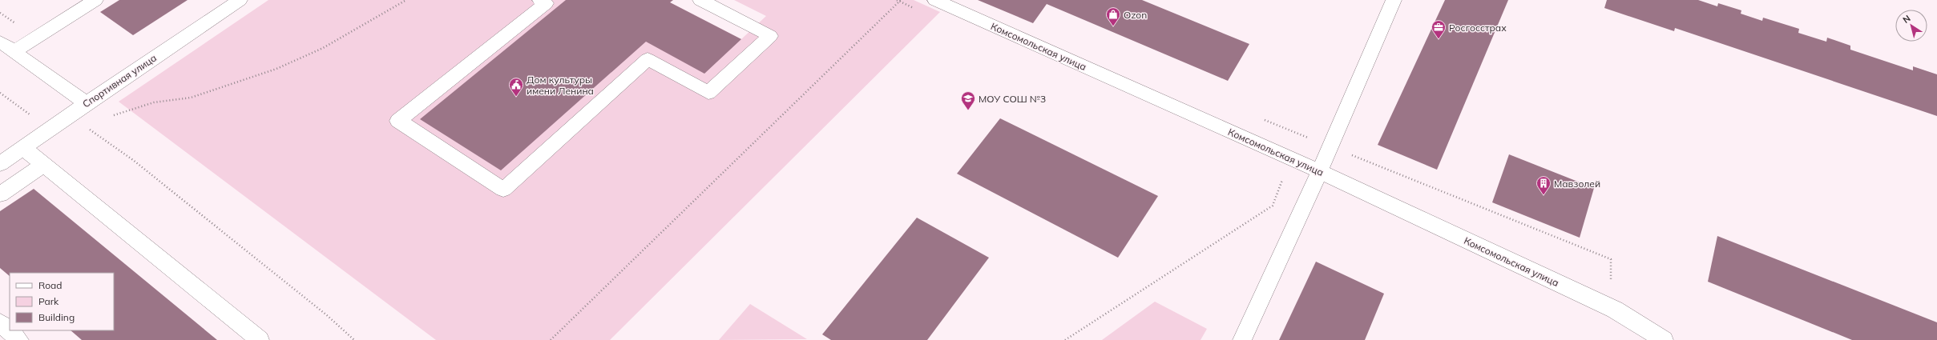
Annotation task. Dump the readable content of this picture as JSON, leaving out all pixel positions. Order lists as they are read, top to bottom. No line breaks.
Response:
{"streets":{"street":["Комсомольская улица","Спортивная улица"]},"places":{"shop":["Ozon"],"office":["Росгосстрах"],"public building":["Дом культуры имени Ленина"],"school or university":["МОУ СОШ №3"],"building":["Мавзолей"]},"legend":["Road","Park","Building"],"north":"top left"}
